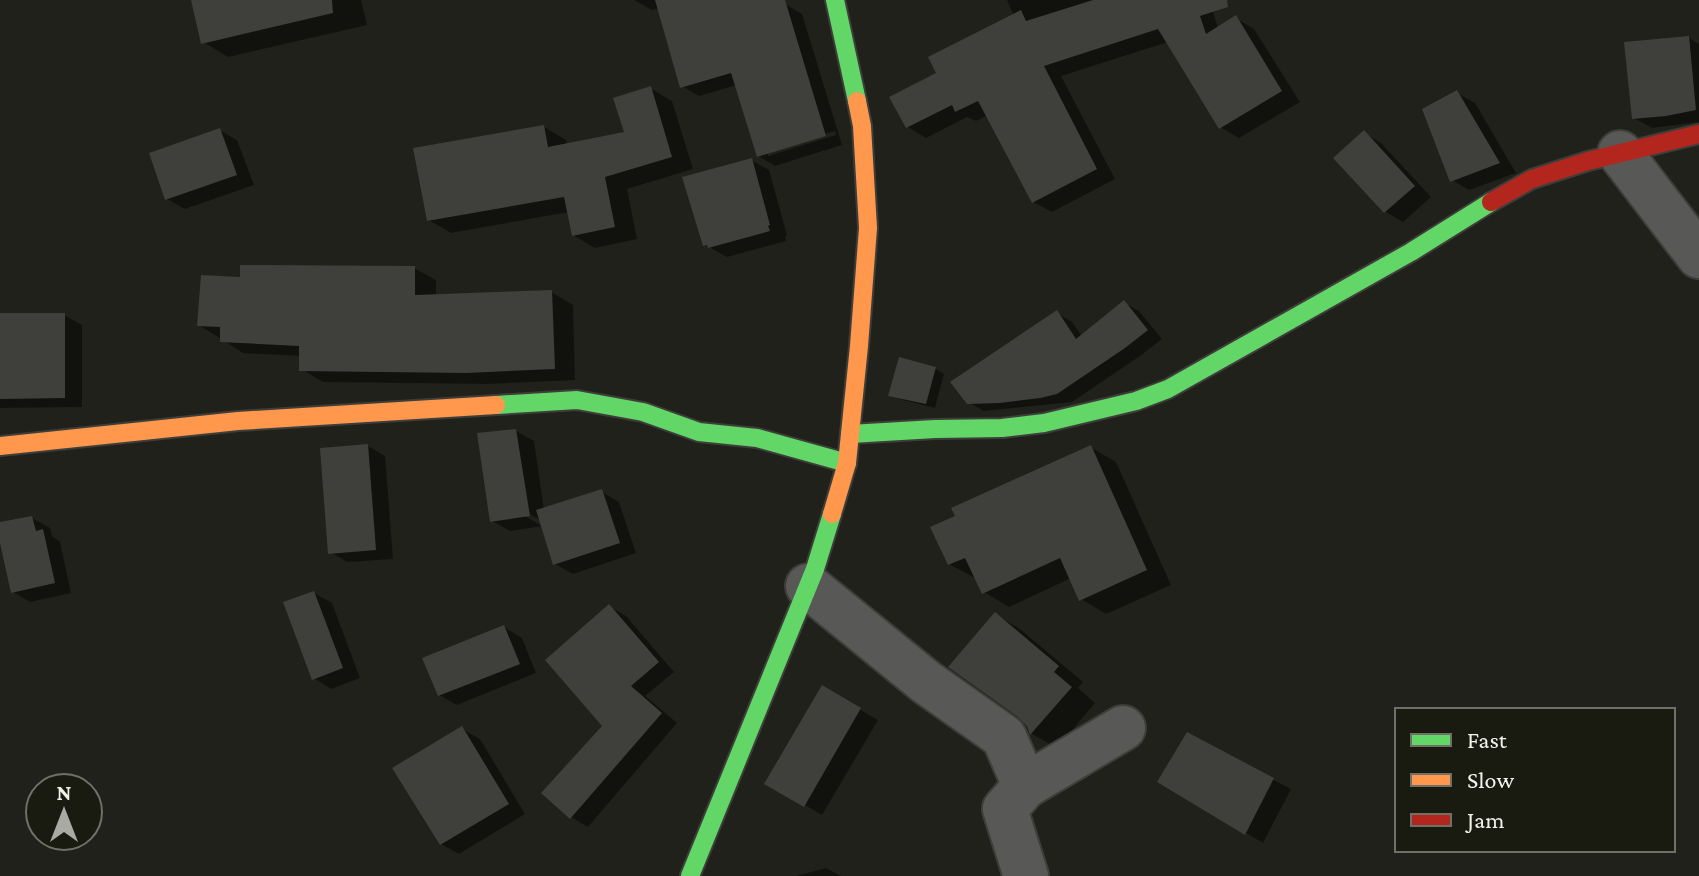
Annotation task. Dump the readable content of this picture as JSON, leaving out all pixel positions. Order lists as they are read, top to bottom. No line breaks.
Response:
{"legend":["Fast","Slow","Jam"],"north":"top"}
